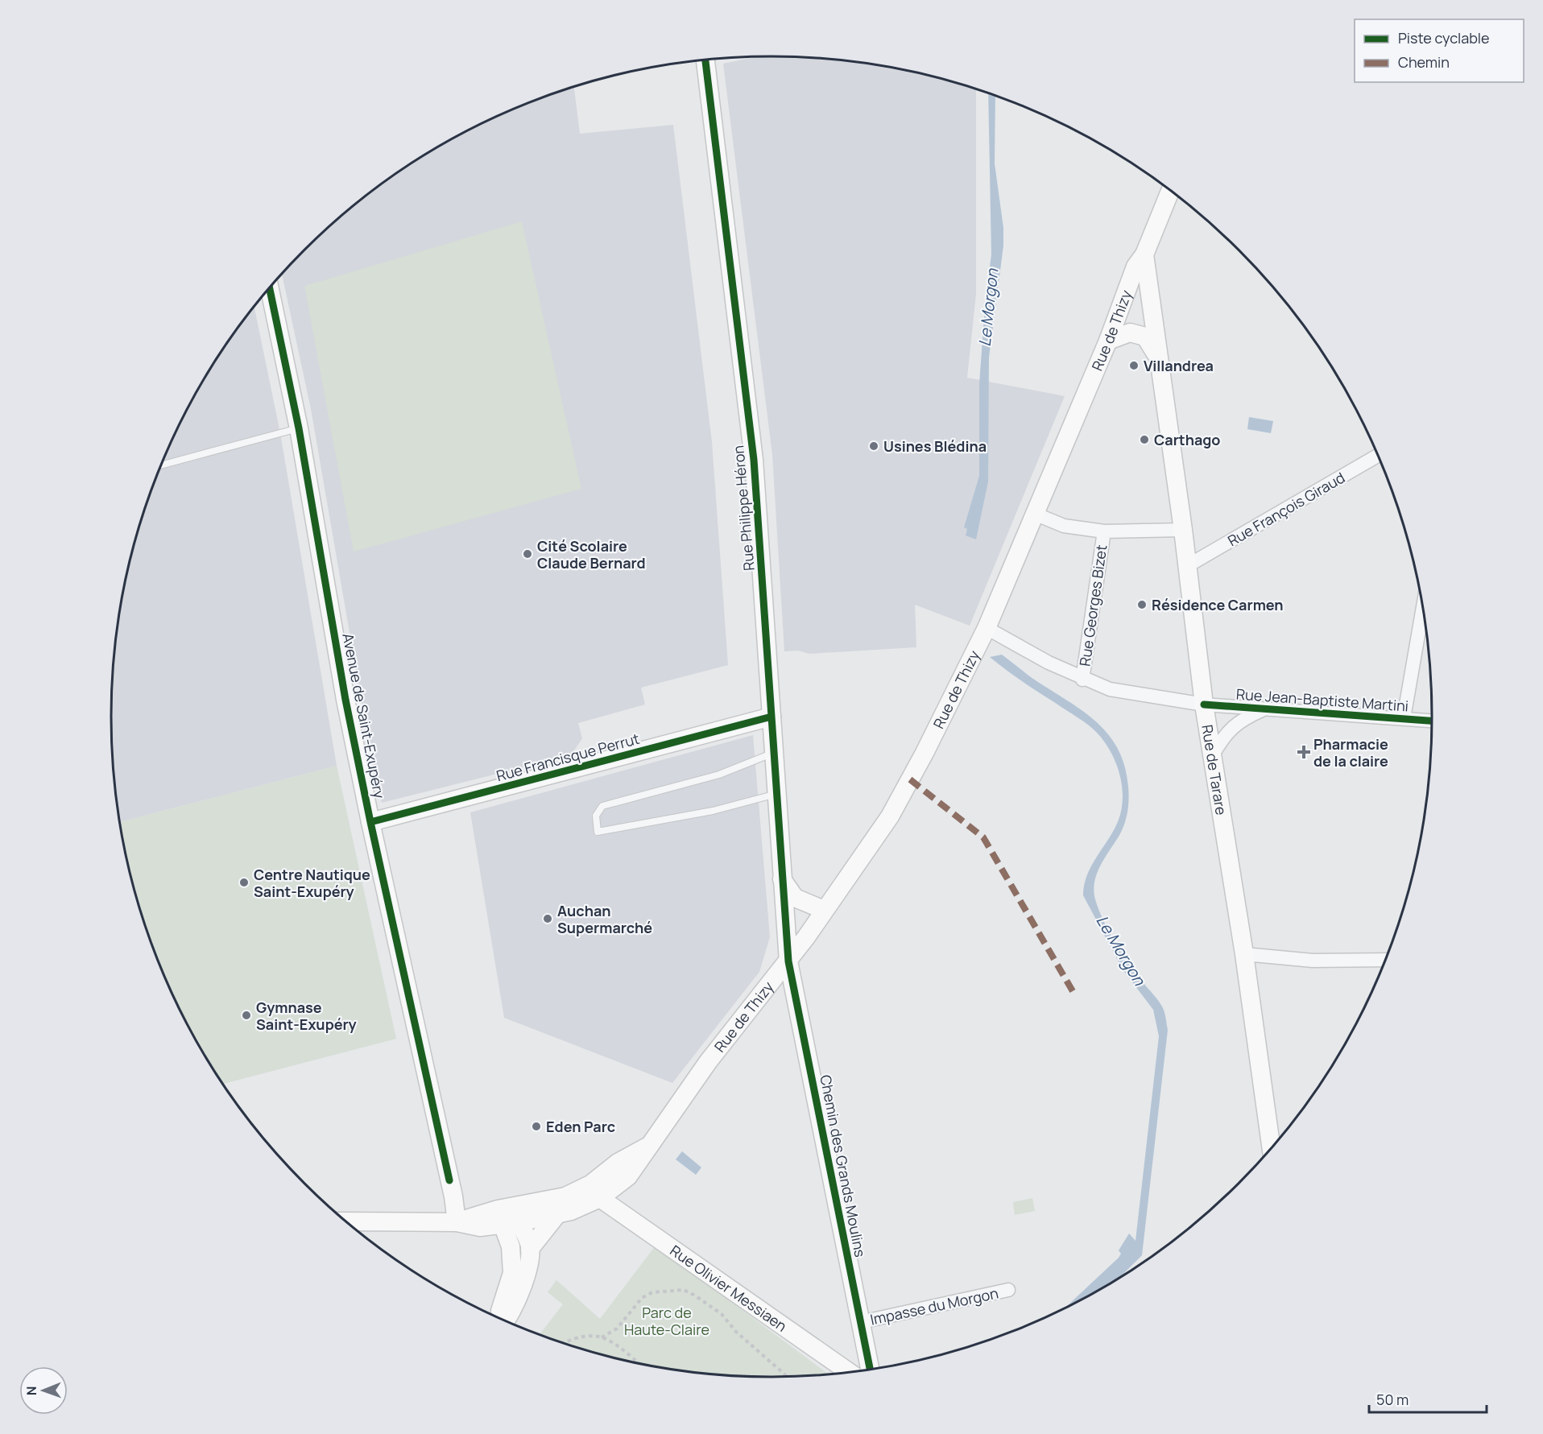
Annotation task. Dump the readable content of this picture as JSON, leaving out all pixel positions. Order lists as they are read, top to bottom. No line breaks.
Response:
{"streets":{"street":["Rue de Thizy","Rue Philippe Héron","Rue François Giraud","Rue Georges Bizet","Rue Jean-Baptiste Martini","Avenue de Saint-Exupéry","Rue Francisque Perrut","Rue de Tarare","Chemin des Grands Moulins","Rue Olivier Messiaen","Impasse du Morgon"]},"crossings":[["Rue de Thizy","Rue Philippe Héron"],["Rue de Thizy","Rue Jean-Baptiste Martini"],["Rue de Thizy","Rue de Tarare"],["Rue de Thizy","Chemin des Grands Moulins"],["Rue de Thizy","Rue Olivier Messiaen"],["Rue Philippe Héron","Rue Francisque Perrut"],["Rue Philippe Héron","Chemin des Grands Moulins"],["Rue François Giraud","Rue de Tarare"],["Rue Georges Bizet","Rue Jean-Baptiste Martini"],["Rue Jean-Baptiste Martini","Rue de Tarare"],["Avenue de Saint-Exupéry","Rue Francisque Perrut"],["Chemin des Grands Moulins","Impasse du Morgon"]],"water":["Le Morgon"],"parks":["Parc de Haute-Claire"],"places":{"other":["Villandrea","Carthago","Usines Blédina","Cité Scolaire Claude Bernard","Résidence Carmen","Centre Nautique Saint-Exupéry","Auchan Supermarché","Gymnase Saint-Exupéry","Eden Parc"],"health":["Pharmacie de la claire"]},"legend":["Piste cyclable","Chemin"],"scale_bar":"50 m","north":"left"}
